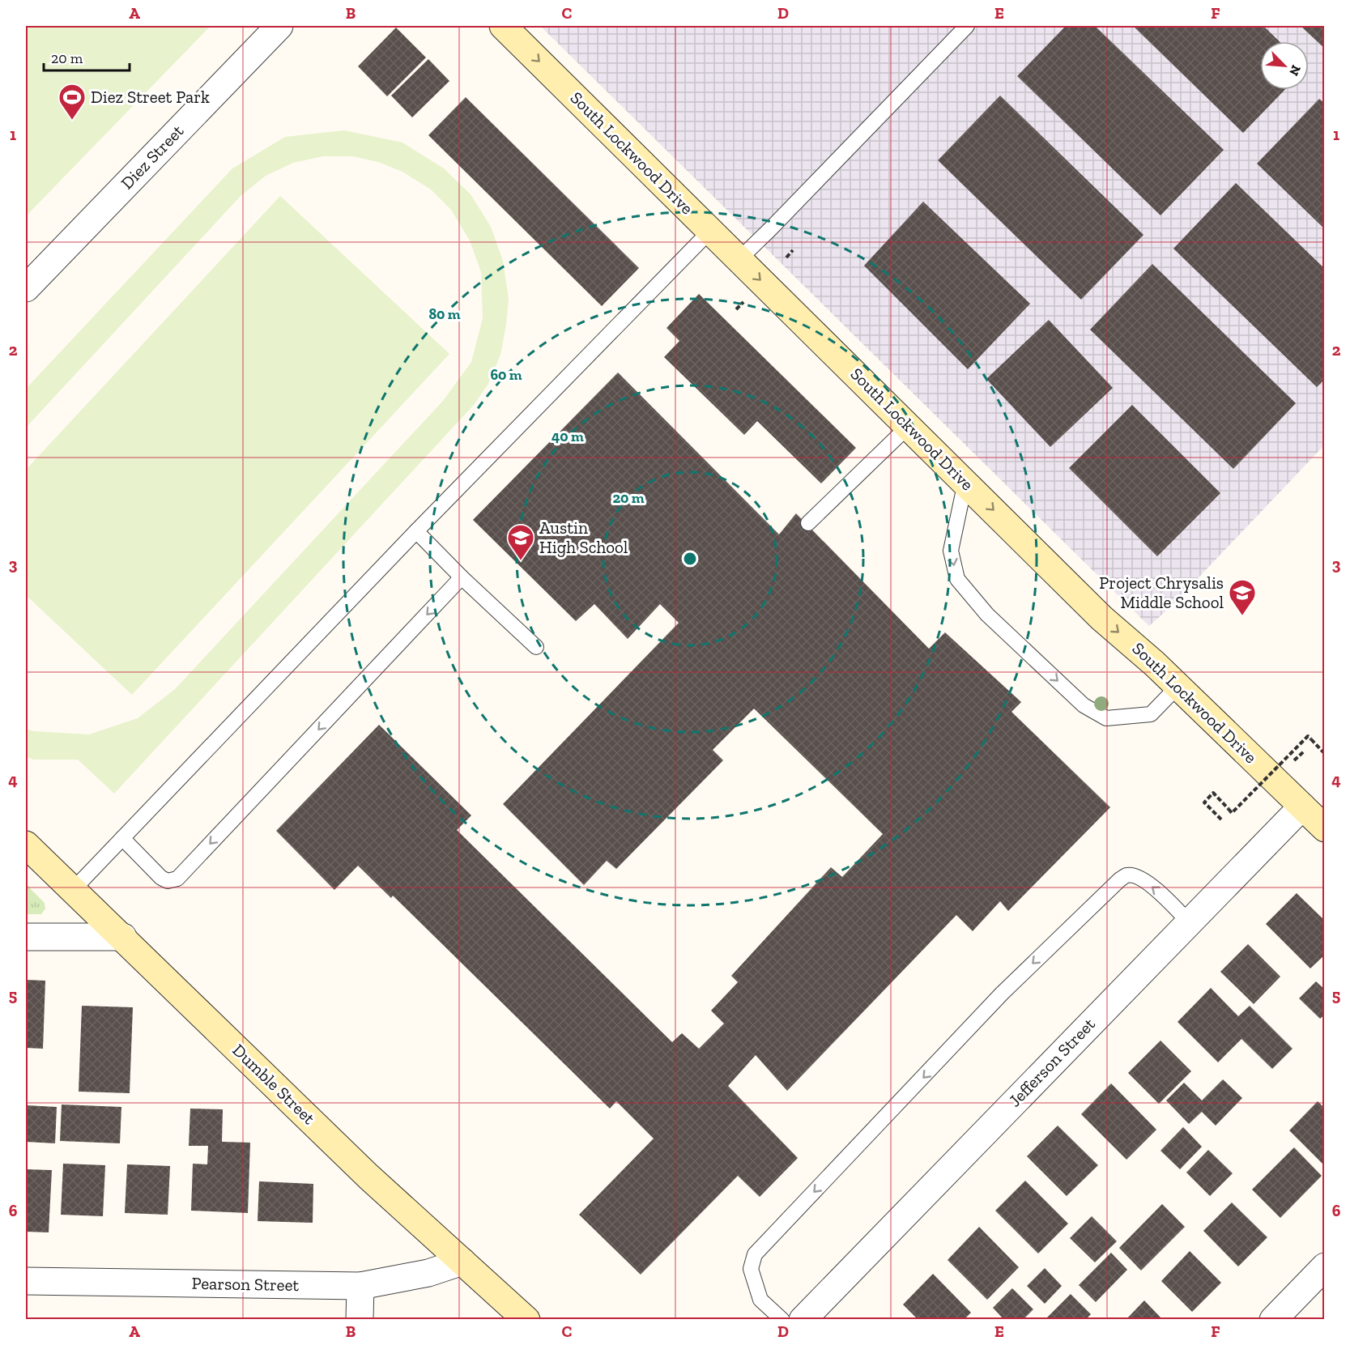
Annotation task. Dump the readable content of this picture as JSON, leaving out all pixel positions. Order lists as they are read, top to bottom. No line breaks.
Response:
{"streets":{"main road":["South Lockwood Drive","Dumble Street"],"street":["Diez Street","Jefferson Street","Pearson Street"]},"crossings":[["South Lockwood Drive","Jefferson Street"],["Dumble Street","Pearson Street"]],"one_way":["South Lockwood Drive"],"places":{"sports":["Diez Street Park"],"school or university":["Austin High School","Project Chrysalis Middle School"]},"scale_bar":"20 m","north":"bottom right","grid":{"columns":["A","B","C","D","E","F"],"rows":["1","2","3","4","5","6"]},"rings":["80 m","60 m","40 m","20 m"]}
